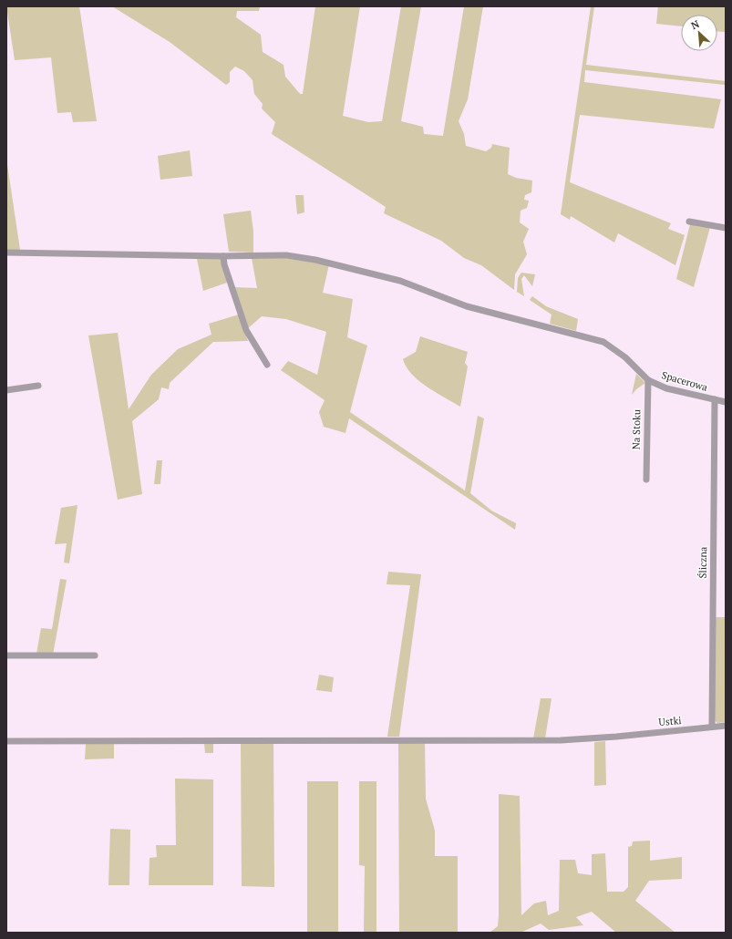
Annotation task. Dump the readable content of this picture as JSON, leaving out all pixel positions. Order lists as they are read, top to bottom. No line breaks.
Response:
{"streets":{"street":["Spacerowa","Na Stoku","Śliczna","Ustki"]},"crossings":[["Spacerowa","Na Stoku"],["Spacerowa","Śliczna"],["Śliczna","Ustki"]],"north":"top left"}
